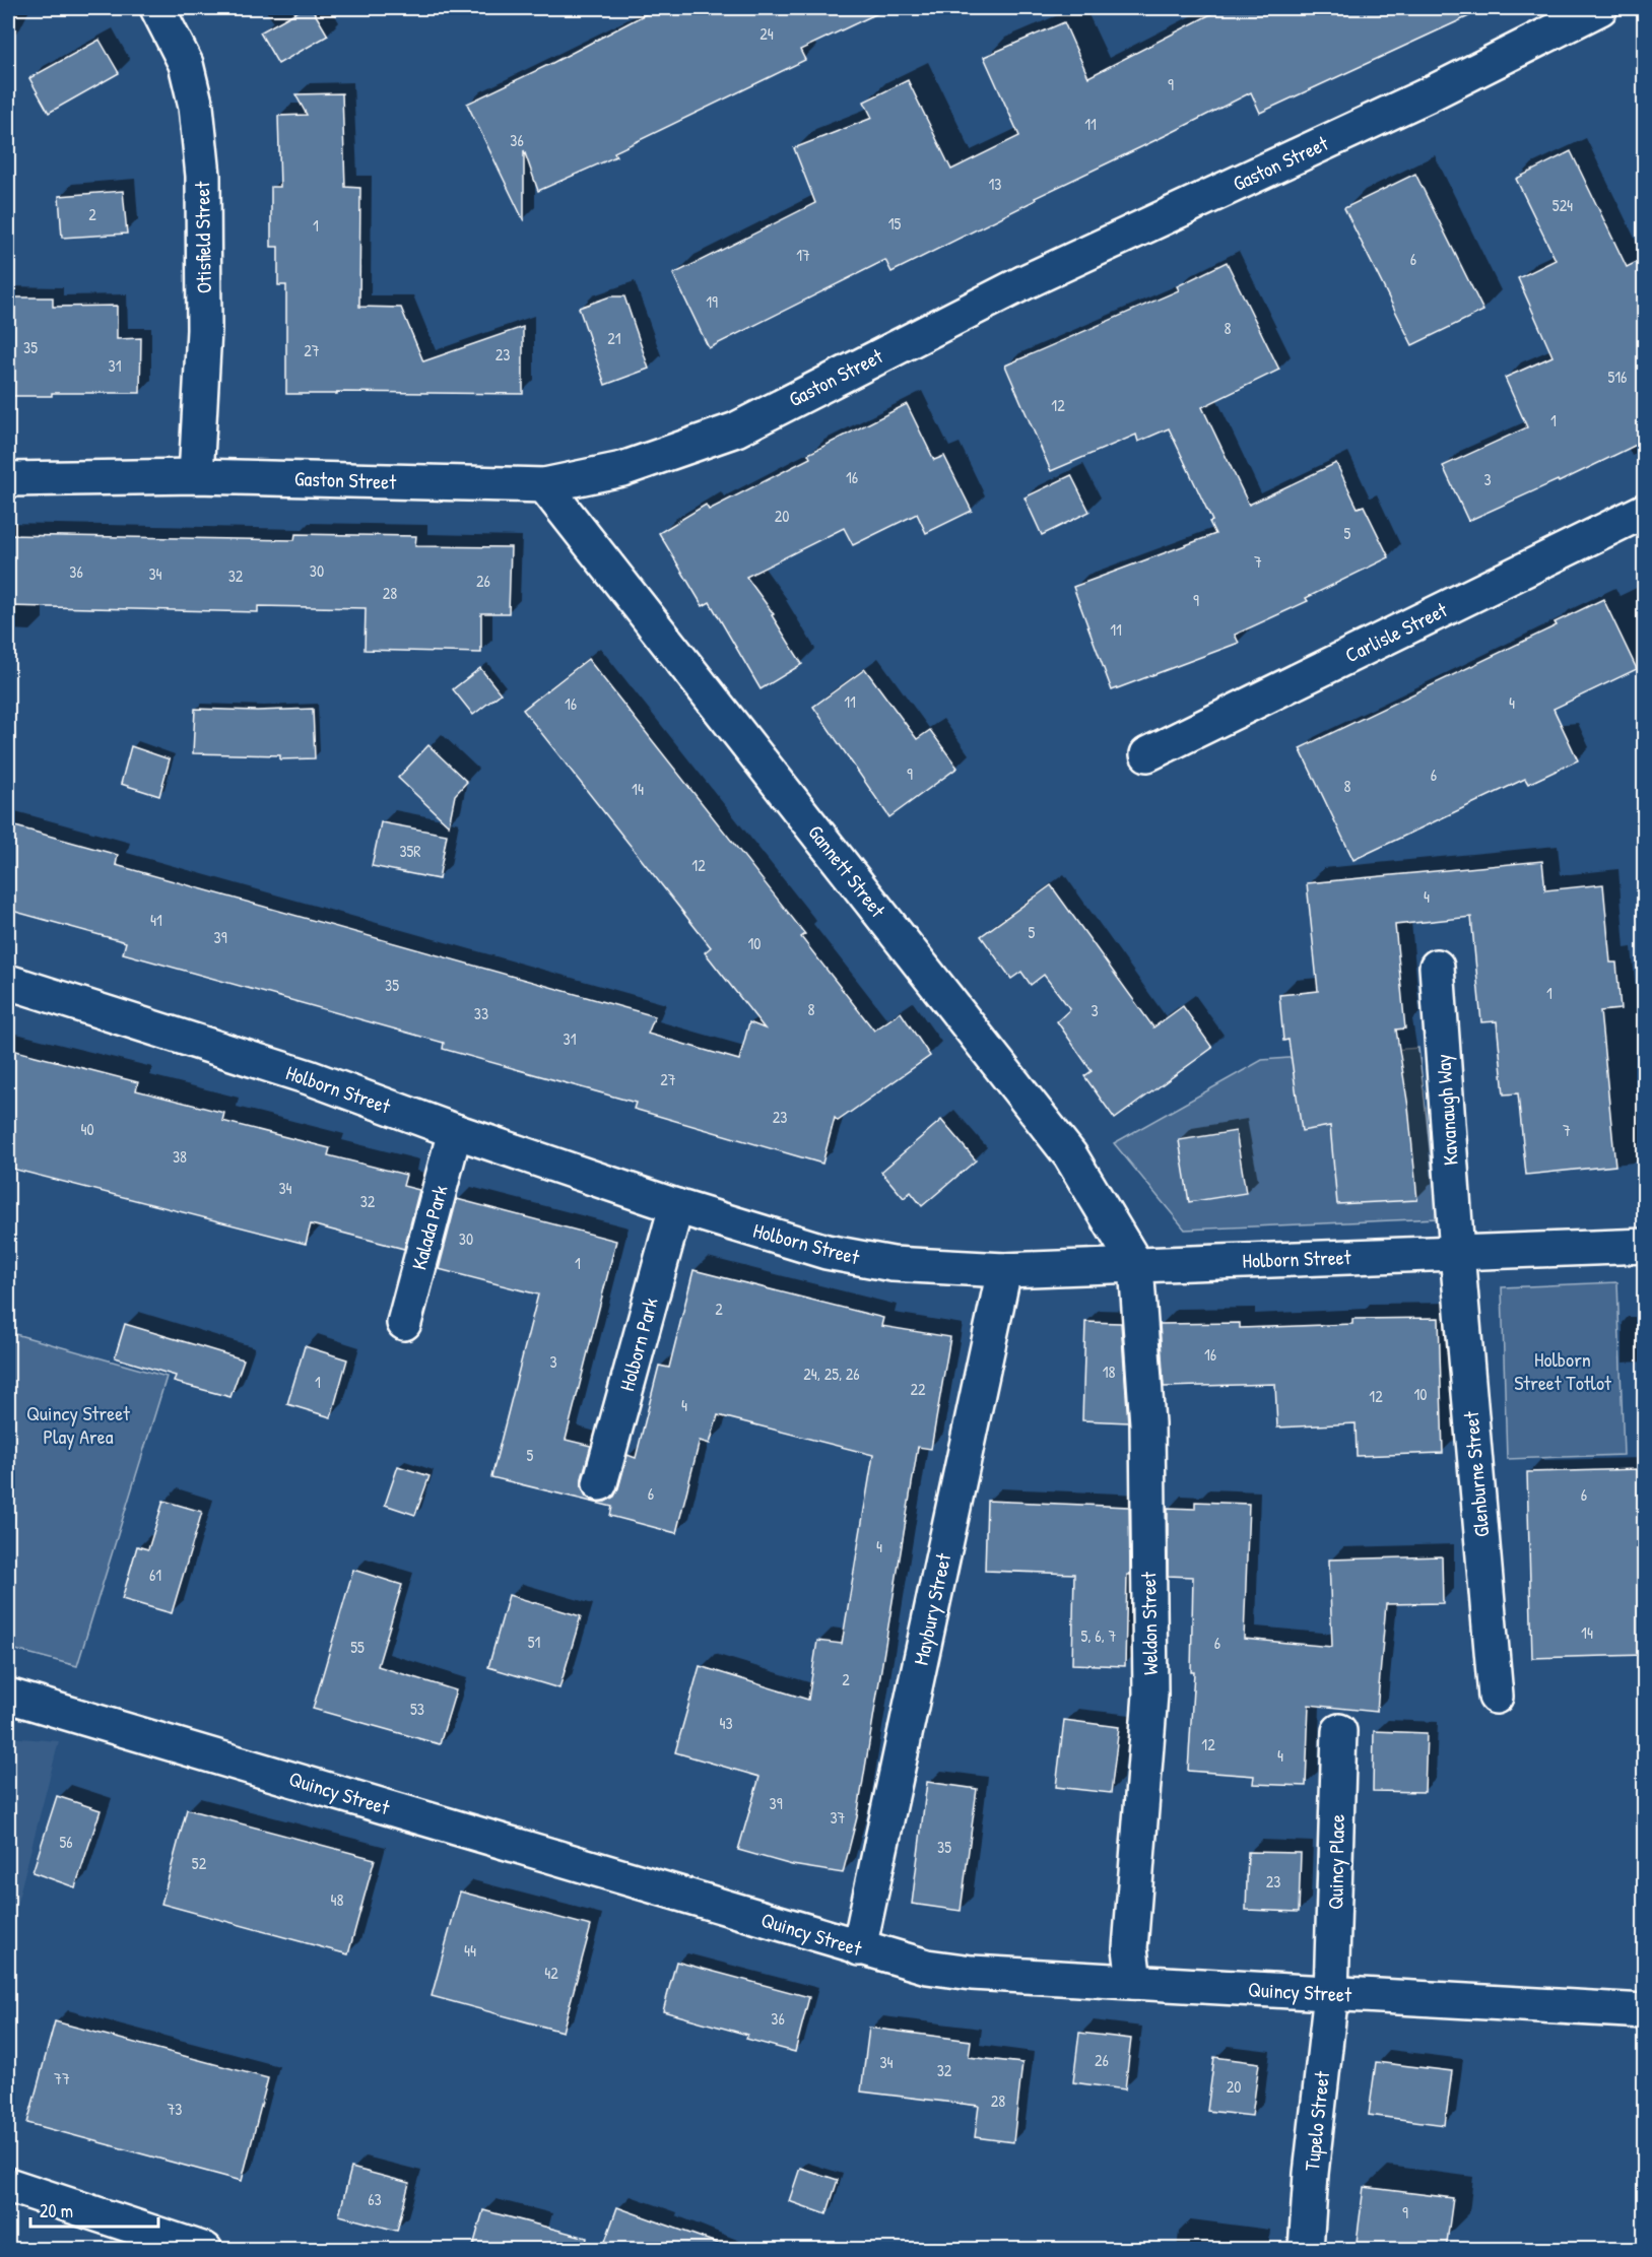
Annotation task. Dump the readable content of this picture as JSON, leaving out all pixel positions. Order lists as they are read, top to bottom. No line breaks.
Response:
{"streets":{"street":["Gaston Street","Otisfield Street","Carlisle Street","Gannett Street","Holborn Street","Kavanaugh Way","Kalada Park","Holborn Park","Glenburne Street","Maybury Street","Weldon Street","Quincy Street","Quincy Place","Tupelo Street"]},"crossings":[["Gaston Street","Otisfield Street"],["Gaston Street","Gannett Street"],["Gannett Street","Holborn Street"],["Gannett Street","Weldon Street"],["Holborn Street","Kavanaugh Way"],["Holborn Street","Kalada Park"],["Holborn Street","Holborn Park"],["Holborn Street","Glenburne Street"],["Holborn Street","Maybury Street"],["Holborn Street","Weldon Street"],["Kavanaugh Way","Glenburne Street"],["Maybury Street","Quincy Street"],["Weldon Street","Quincy Street"],["Quincy Street","Quincy Place"],["Quincy Street","Tupelo Street"],["Quincy Place","Tupelo Street"]],"parks":["Holborn Street Totlot","Quincy Street Play Area"],"house_numbers":["24","9","11","36","13","524","2","15","1","17","6","19","8","21","35","27","23","31","516","12","1","16","3","20","5","7","30","36","34","32","26","28","9","11","11","4","16","9","6","8","14","35R","12","4","41","5","39","10","35","1","8","3","33","31","27","23","40","7","38","34","32","30","1","2","16","3","18","24, 25, 26","1","22","10","12","4","5","6","6","4","61","14","5, 6, 7","51","6","55","2","53","43","12","4","39","37","56","35","52","23","48","44","42","36","26","34","32","77","20","28","73","63","9"],"scale_bar":"20 m"}
